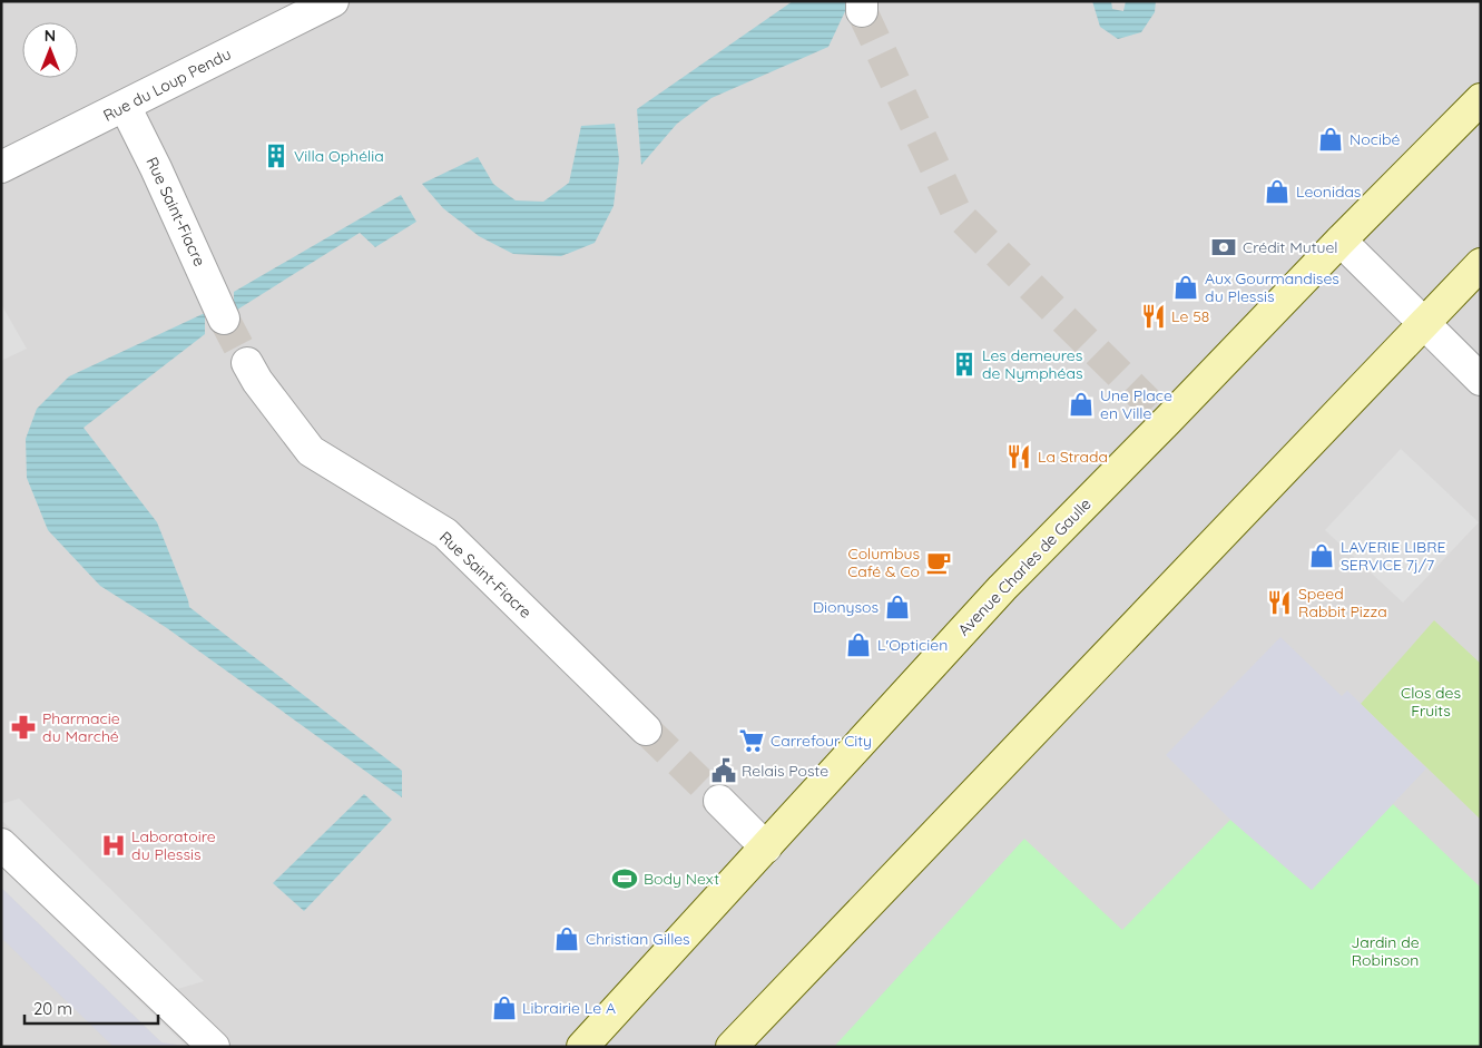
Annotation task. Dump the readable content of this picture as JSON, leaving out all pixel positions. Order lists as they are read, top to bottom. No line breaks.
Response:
{"streets":{"main road":["Avenue Charles de Gaulle"],"street":["Rue du Loup Pendu","Rue Saint-Fiacre"]},"crossings":[["Rue du Loup Pendu","Rue Saint-Fiacre"]],"parks":["Clos des Fruits","Jardin de Robinson"],"places":{"shop":["Nocibé","Leonidas","Aux Gourmandises du Plessis","Une Place en Ville","LAVERIE LIBRE SERVICE 7j/7","Dionysos","L'Opticien","Christian Gilles","Librairie Le A"],"building":["Villa Ophélia","Les demeures de Nymphéas"],"bank":["Crédit Mutuel"],"restaurant":["Le 58","La Strada","Speed Rabbit Pizza"],"cafe":["Columbus Café & Co"],"pharmacy":["Pharmacie du Marché"],"supermarket":["Carrefour City"],"public building":["Relais Poste"],"hospital":["Laboratoire du Plessis"],"sports":["Body Next"]},"scale_bar":"20 m","north":"top"}
